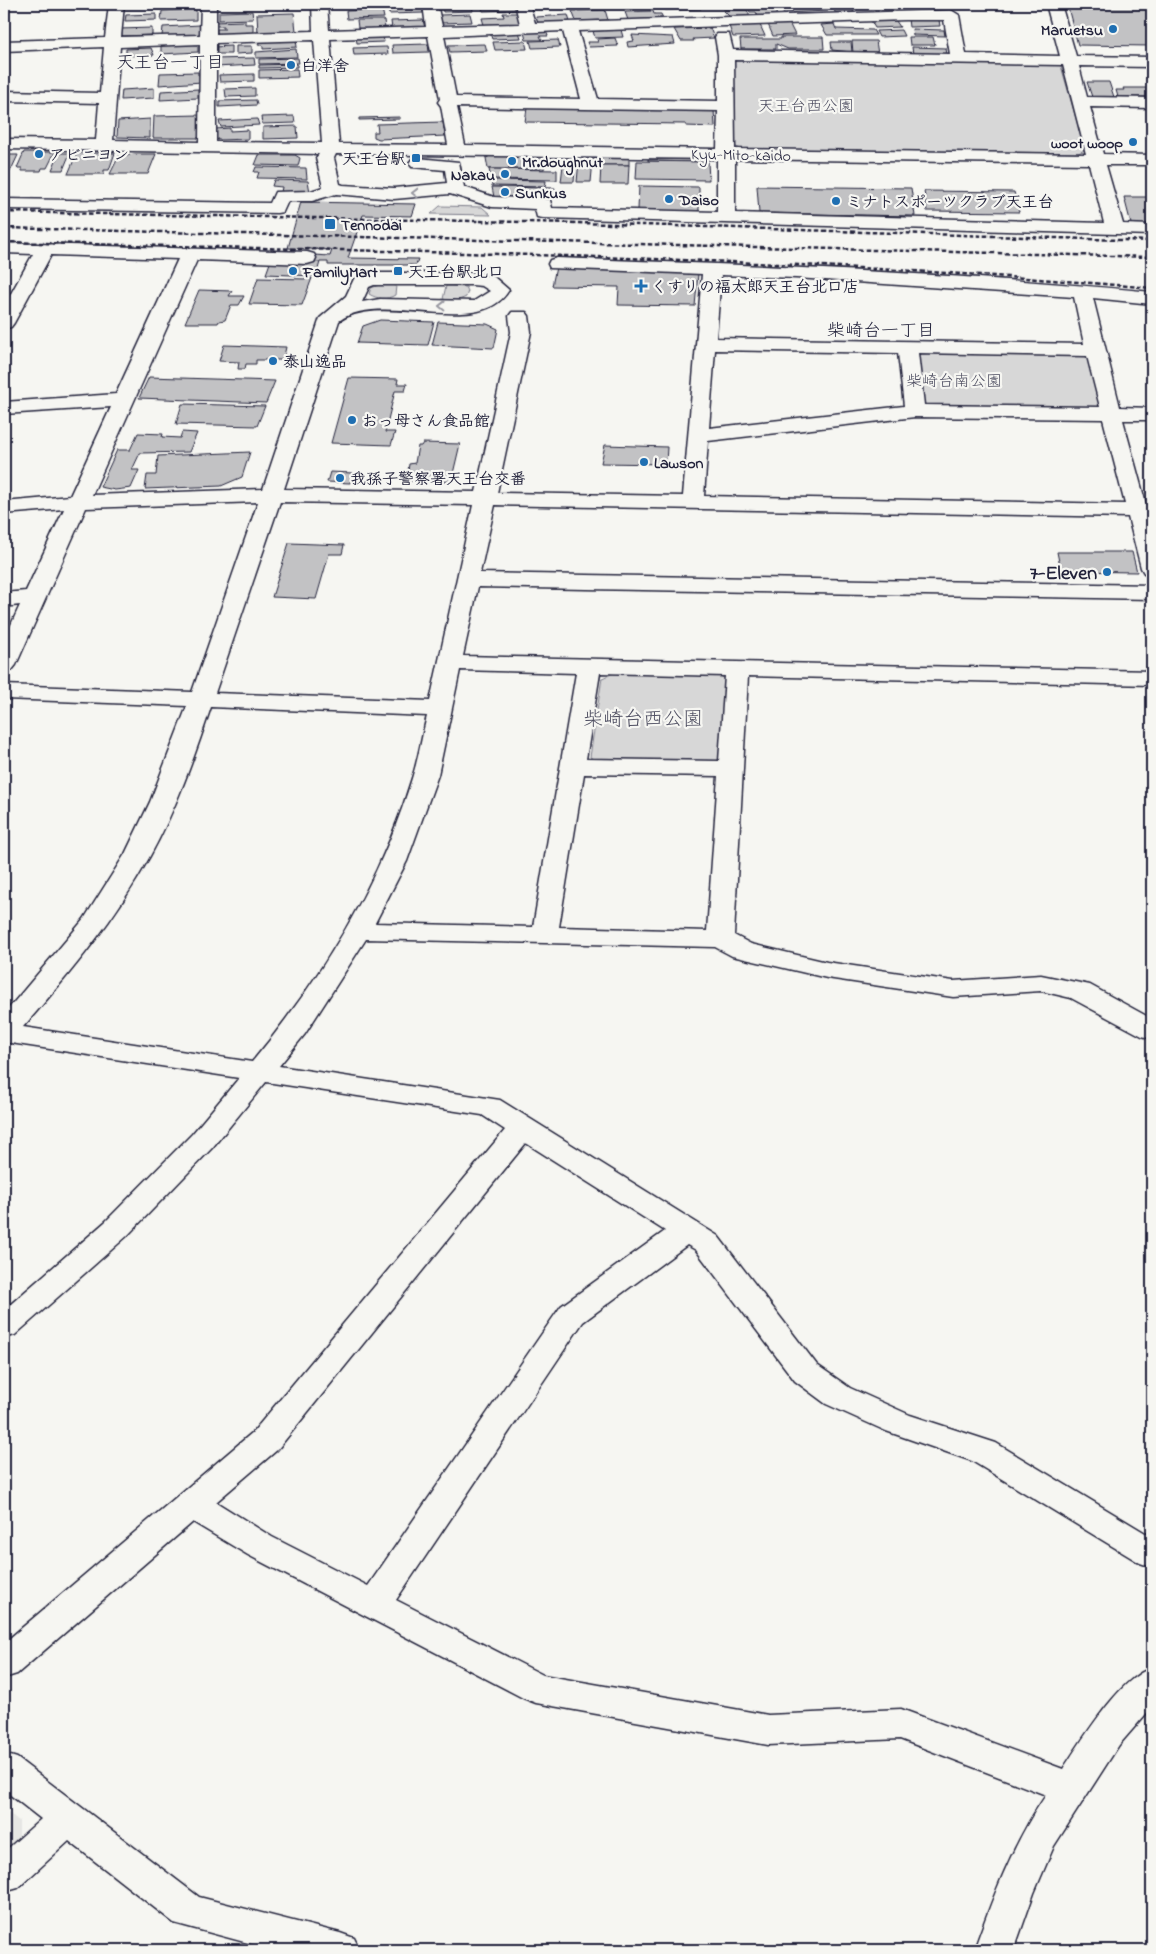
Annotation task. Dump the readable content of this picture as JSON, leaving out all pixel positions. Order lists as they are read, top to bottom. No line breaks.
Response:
{"streets":{"street":["Kyu-Mito-kaido"]},"districts":["天王台一丁目","柴崎台一丁目"],"parks":["天王台西公園","柴崎台南公園","柴崎台西公園"],"places":{"other":["Maruetsu","白洋舍","woot woop","アビニヨン","Mr.doughnut","Nakau","Sunkus","Daiso","ミナトスポーツクラブ天王台","FamilyMart","泰山逸品","おっ母さん食品館","Lawson","我孫子警察署天王台交番","7-Eleven"],"transit":["天王台駅","Tennodai","天王台駅北口"],"health":["くすりの福太郎天王台北口店"]}}
